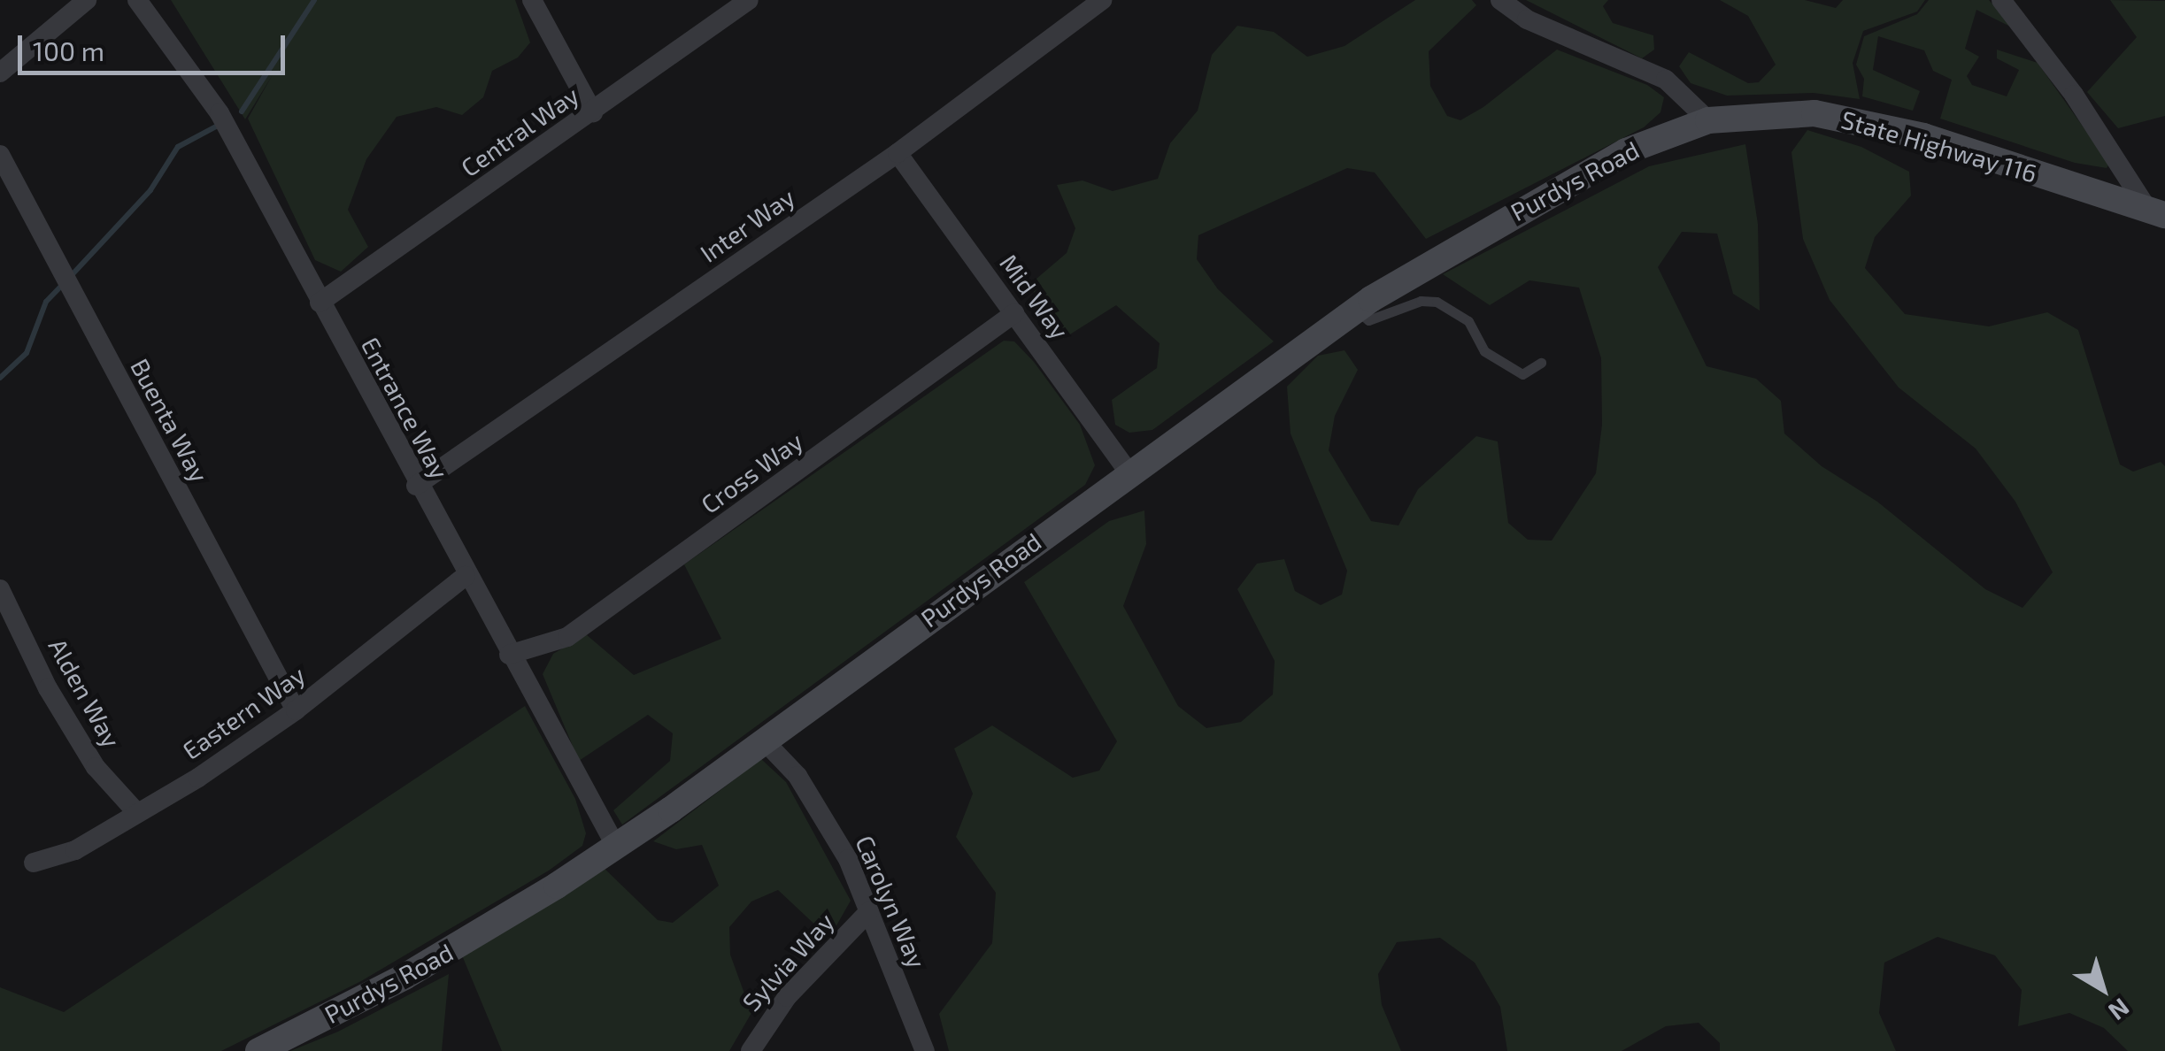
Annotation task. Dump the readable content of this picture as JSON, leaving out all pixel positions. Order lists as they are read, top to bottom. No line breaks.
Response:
{"streets":{"main road":["State Highway 116","Purdys Road"],"street":["Central Way","Inter Way","Mid Way","Entrance Way","Buenta Way","Cross Way","Alden Way","Eastern Way","Carolyn Way","Sylvia Way"]},"crossings":[["Central Way","Entrance Way"],["State Highway 116","Purdys Road"],["Purdys Road","Mid Way"],["Purdys Road","Entrance Way"],["Purdys Road","Carolyn Way"],["Inter Way","Mid Way"],["Inter Way","Entrance Way"],["Mid Way","Cross Way"],["Entrance Way","Cross Way"],["Entrance Way","Eastern Way"],["Buenta Way","Eastern Way"],["Alden Way","Eastern Way"],["Carolyn Way","Sylvia Way"]],"scale_bar":"100 m","north":"bottom right"}
